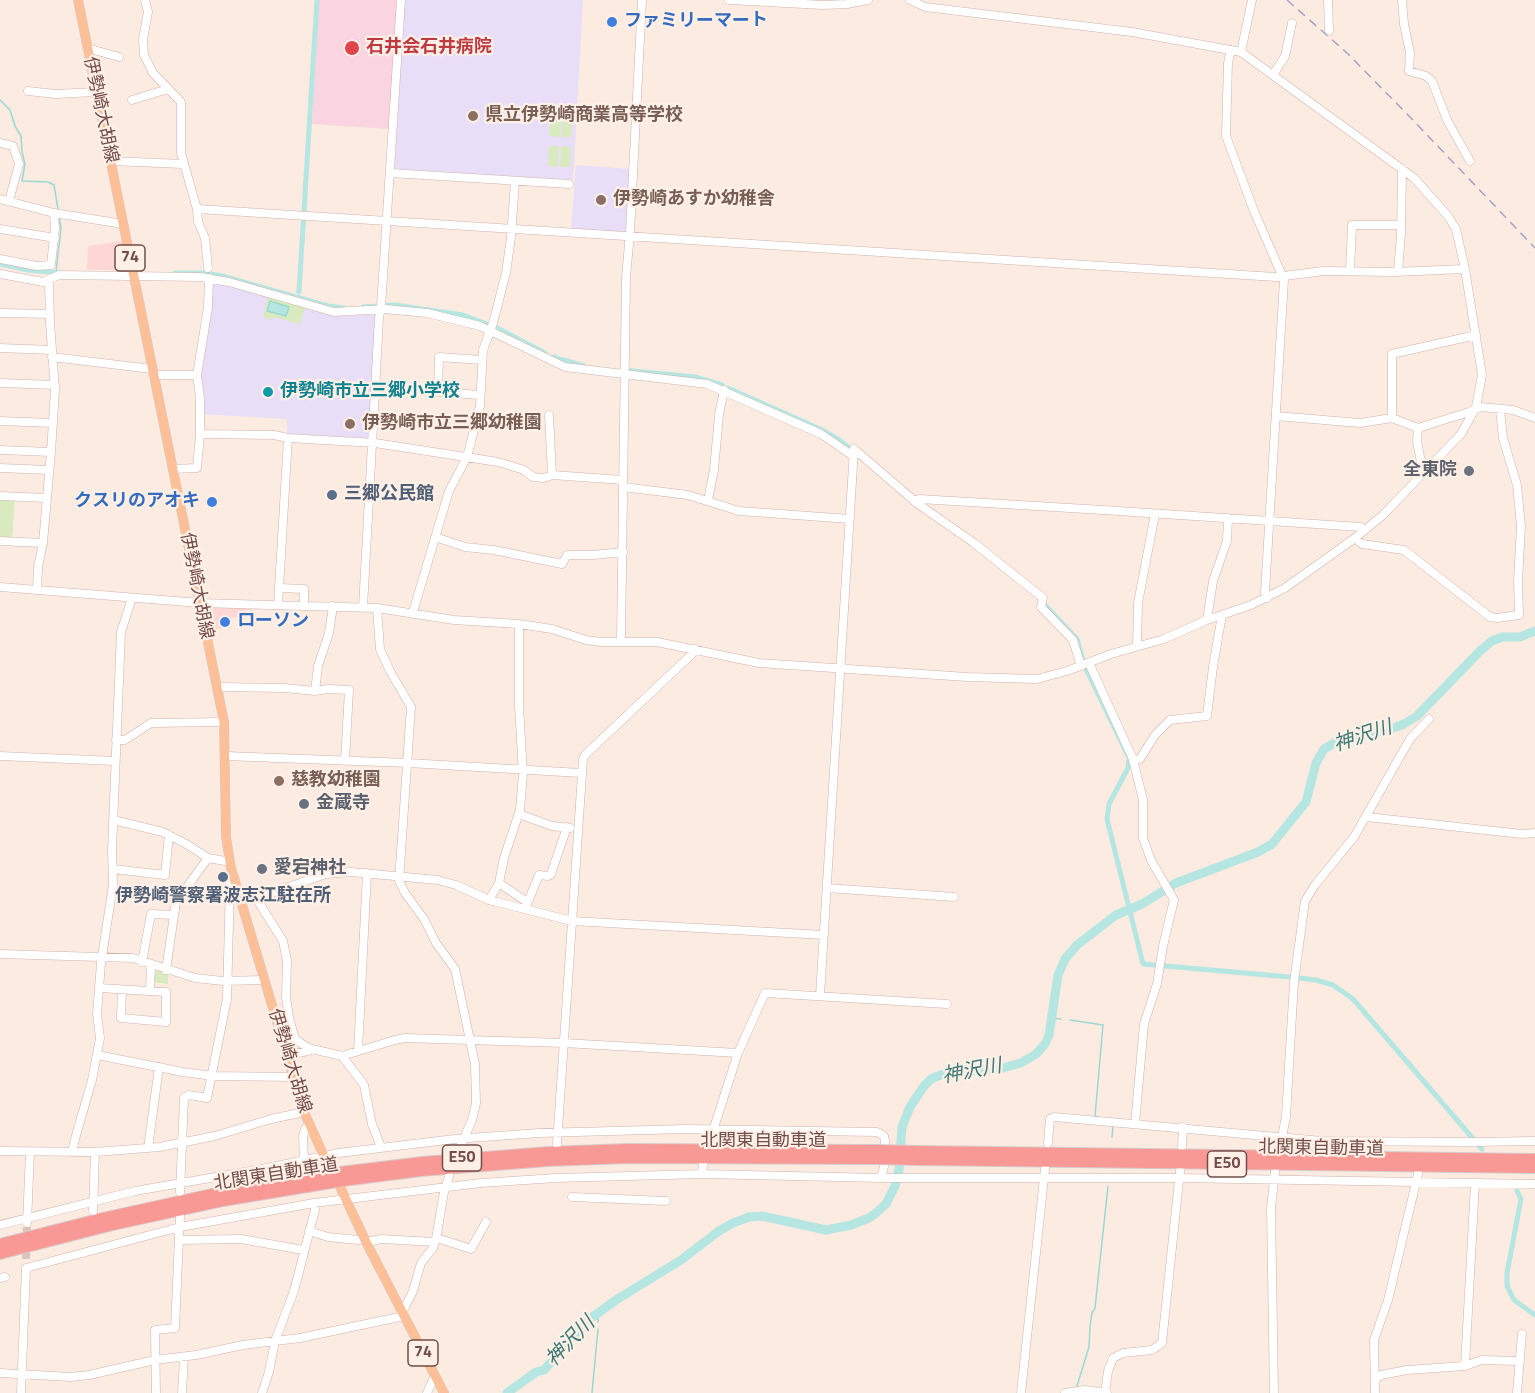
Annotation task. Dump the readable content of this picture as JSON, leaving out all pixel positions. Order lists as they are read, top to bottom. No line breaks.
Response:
{"streets":{"highway":["北関東自動車道","E50"],"main road":["伊勢崎大胡線","74"]},"water":["神沢川"],"places":["ファミリーマート","石井会石井病院","県立伊勢崎商業高等学校","伊勢崎あすか幼稚舎","伊勢崎市立三郷小学校","伊勢崎市立三郷幼稚園","全東院","三郷公民館","クスリのアオキ","ローソン","慈教幼稚園","金蔵寺","愛宕神社","伊勢崎警察署波志江駐在所"]}
